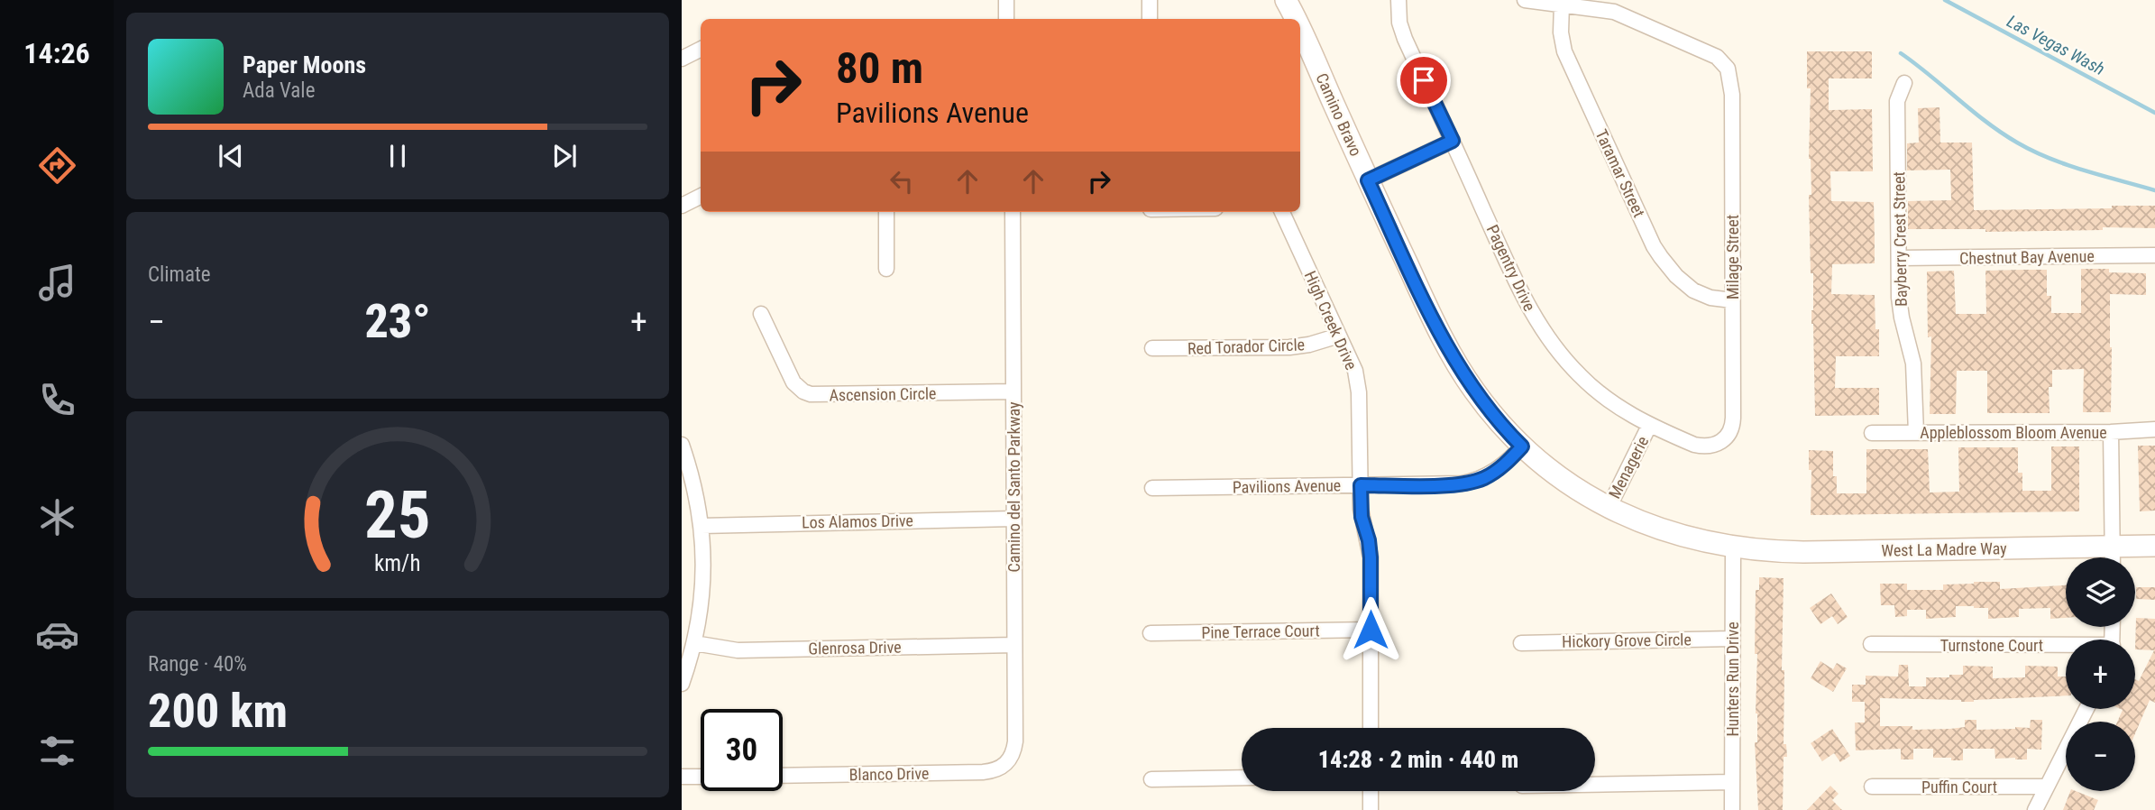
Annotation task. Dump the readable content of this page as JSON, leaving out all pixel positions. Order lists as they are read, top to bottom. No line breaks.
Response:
{"streets":{"street":["Camino Bravo","Taramar Street","Bayberry Crest Street","Milage Street","Chestnut Bay Avenue","Pagentry Drive","High Creek Drive","Red Torador Circle","Ascension Circle","Appleblossom Bloom Avenue","Menagerie","Pavilions Avenue","Camino del Santo Parkway","Los Alamos Drive","West La Madre Way","Pine Terrace Court","Hickory Grove Circle","Turnstone Court","Glenrosa Drive","Hunters Run Drive","Blanco Drive","Puffin Court"]},"crossings":[["Camino Bravo","Menagerie"],["Camino Bravo","Pavilions Avenue"],["Camino Bravo","West La Madre Way"],["Camino Bravo","Hunters Run Drive"],["Taramar Street","Milage Street"],["Bayberry Crest Street","Chestnut Bay Avenue"],["Bayberry Crest Street","Appleblossom Bloom Avenue"],["Milage Street","Pagentry Drive"],["Pagentry Drive","Menagerie"],["High Creek Drive","Red Torador Circle"],["High Creek Drive","Pavilions Avenue"],["High Creek Drive","Pine Terrace Court"],["Ascension Circle","Camino del Santo Parkway"],["Camino del Santo Parkway","Los Alamos Drive"],["Camino del Santo Parkway","Glenrosa Drive"],["Camino del Santo Parkway","Blanco Drive"],["West La Madre Way","Hunters Run Drive"],["Hickory Grove Circle","Hunters Run Drive"]],"water":["Las Vegas Wash"],"page":{"tabs":"14:26","turn":["80 m","Pavilions Avenue"],"song":["Paper Moons","Ada Vale"],"tile":["Climate",["Range · 40%","200 km"]],"heat":["−","23°","+"],"map_buttons":["+","−"],"limit":"30","trip":"14:28 · 2 min · 440 m","gauge":["25","km/h"]}}
